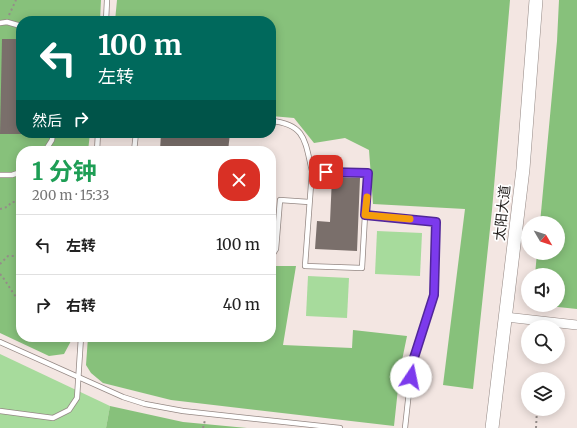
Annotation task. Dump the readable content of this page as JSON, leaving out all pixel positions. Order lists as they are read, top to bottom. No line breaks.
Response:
{"streets":{"main road":["太阳大道"]},"north":"bottom right","page":{"turn":["100 m","左转"],"then":"然后","heading":["1 分钟","200 m · 15:33"],"list":[{"name":"左转","value":"100 m"},{"name":"右转","value":"40 m"}]}}
